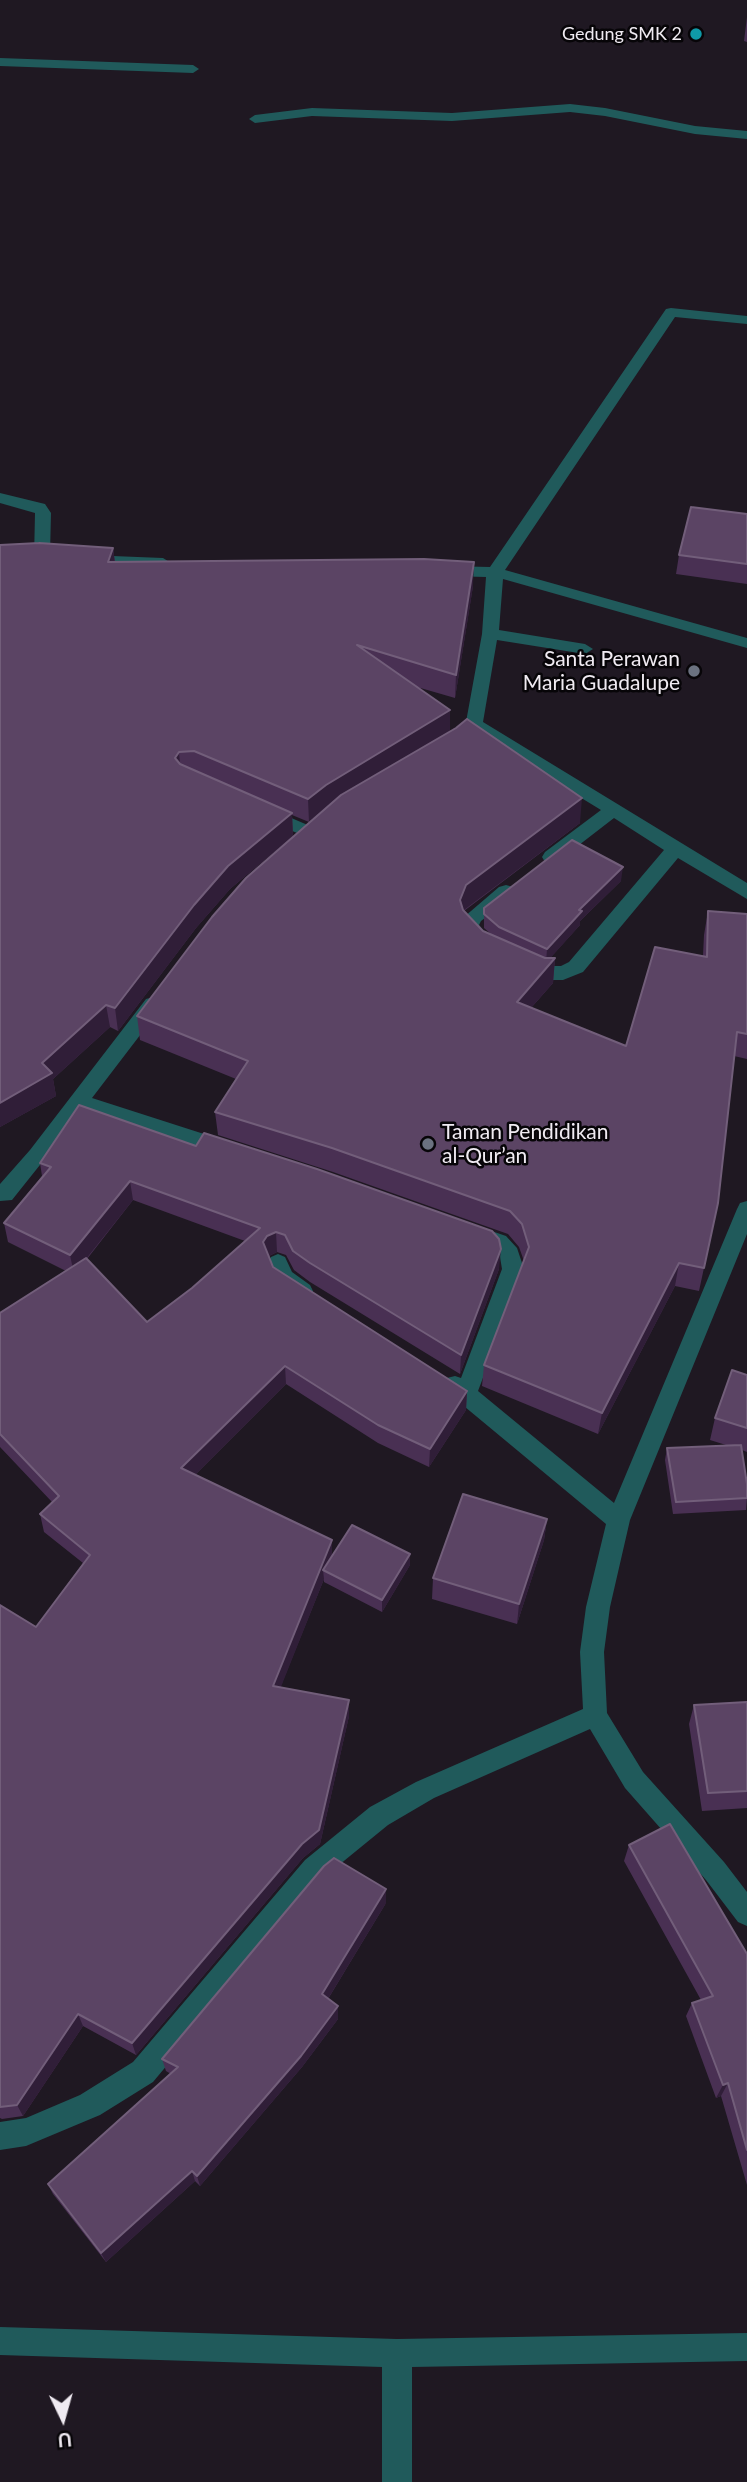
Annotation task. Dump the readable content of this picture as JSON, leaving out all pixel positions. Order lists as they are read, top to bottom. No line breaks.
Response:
{"places":["Gedung SMK 2","Santa Perawan Maria Guadalupe","Taman Pendidikan al-Qur’an"],"north":"bottom"}
